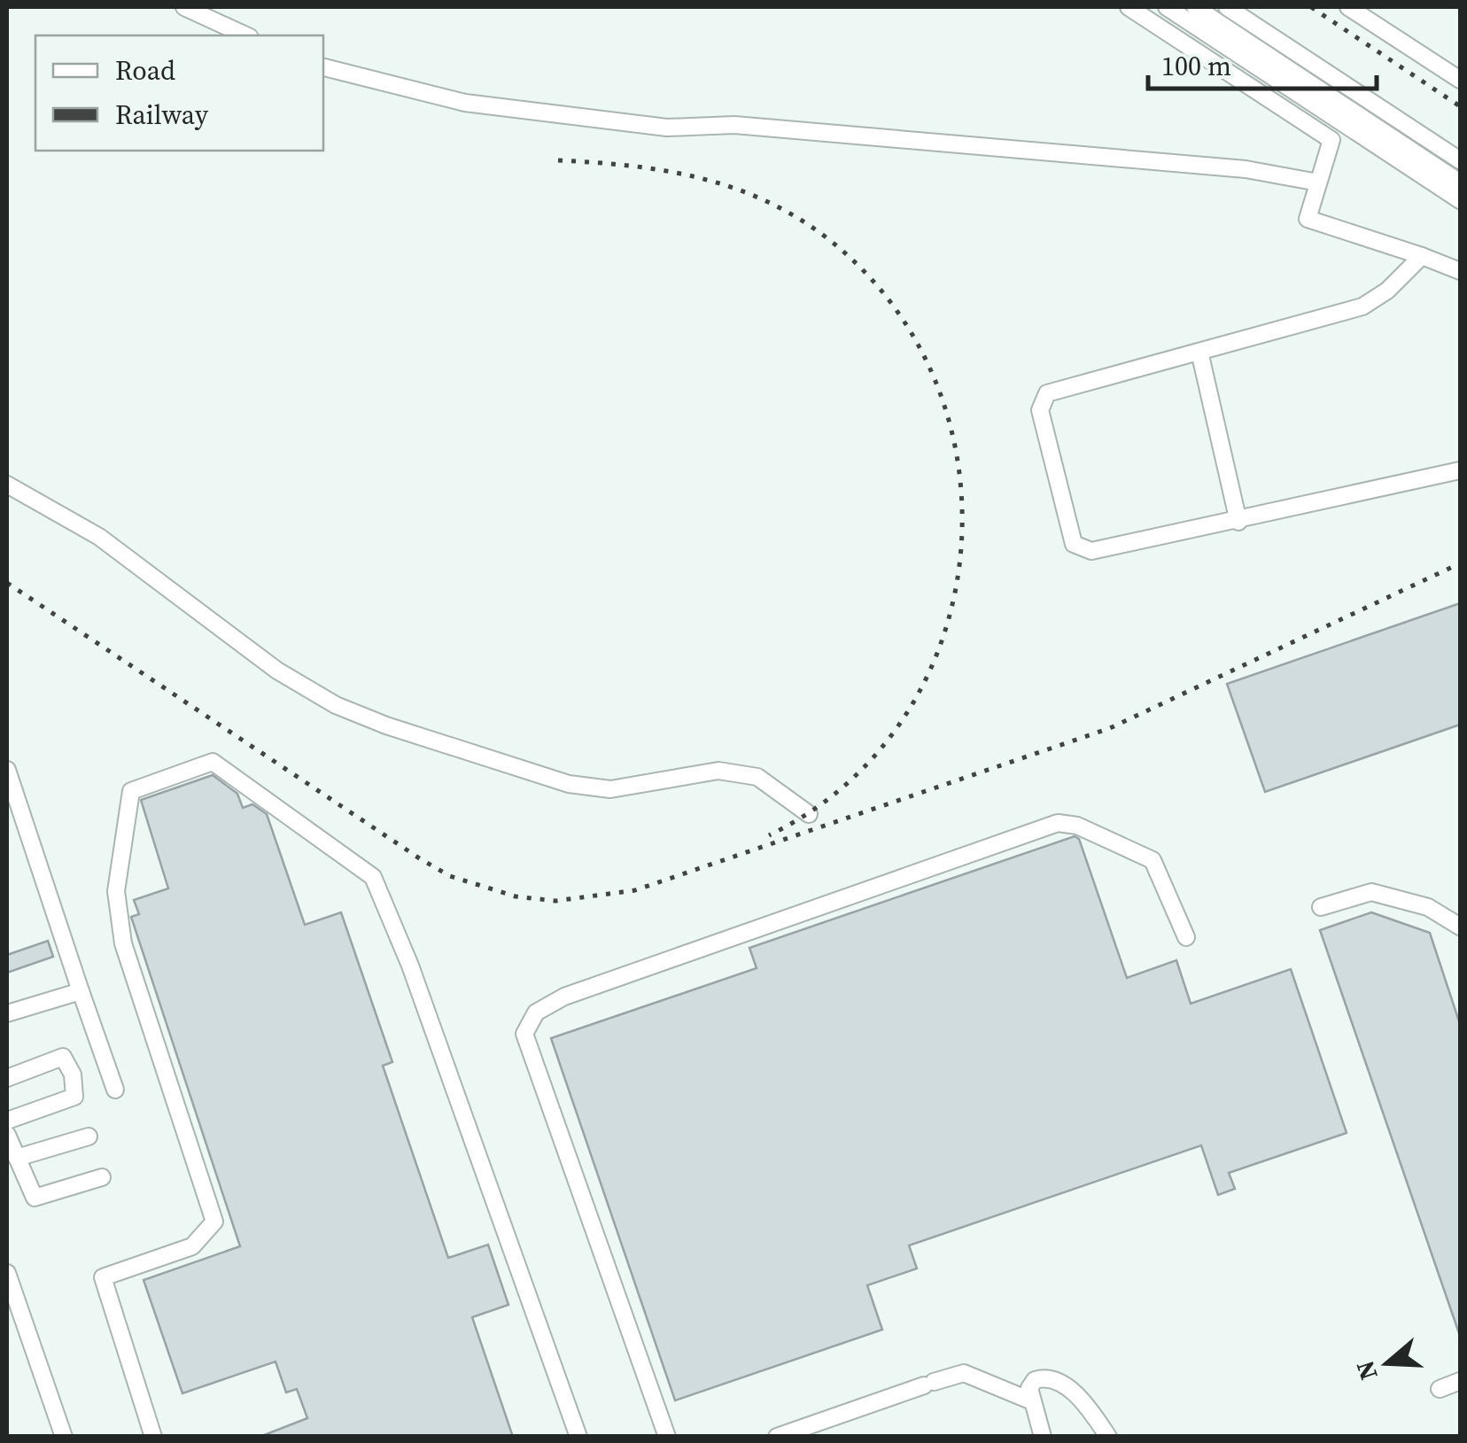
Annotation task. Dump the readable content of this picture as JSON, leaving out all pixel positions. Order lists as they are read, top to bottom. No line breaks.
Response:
{"legend":["Road","Railway"],"scale_bar":"100 m","north":"left"}
